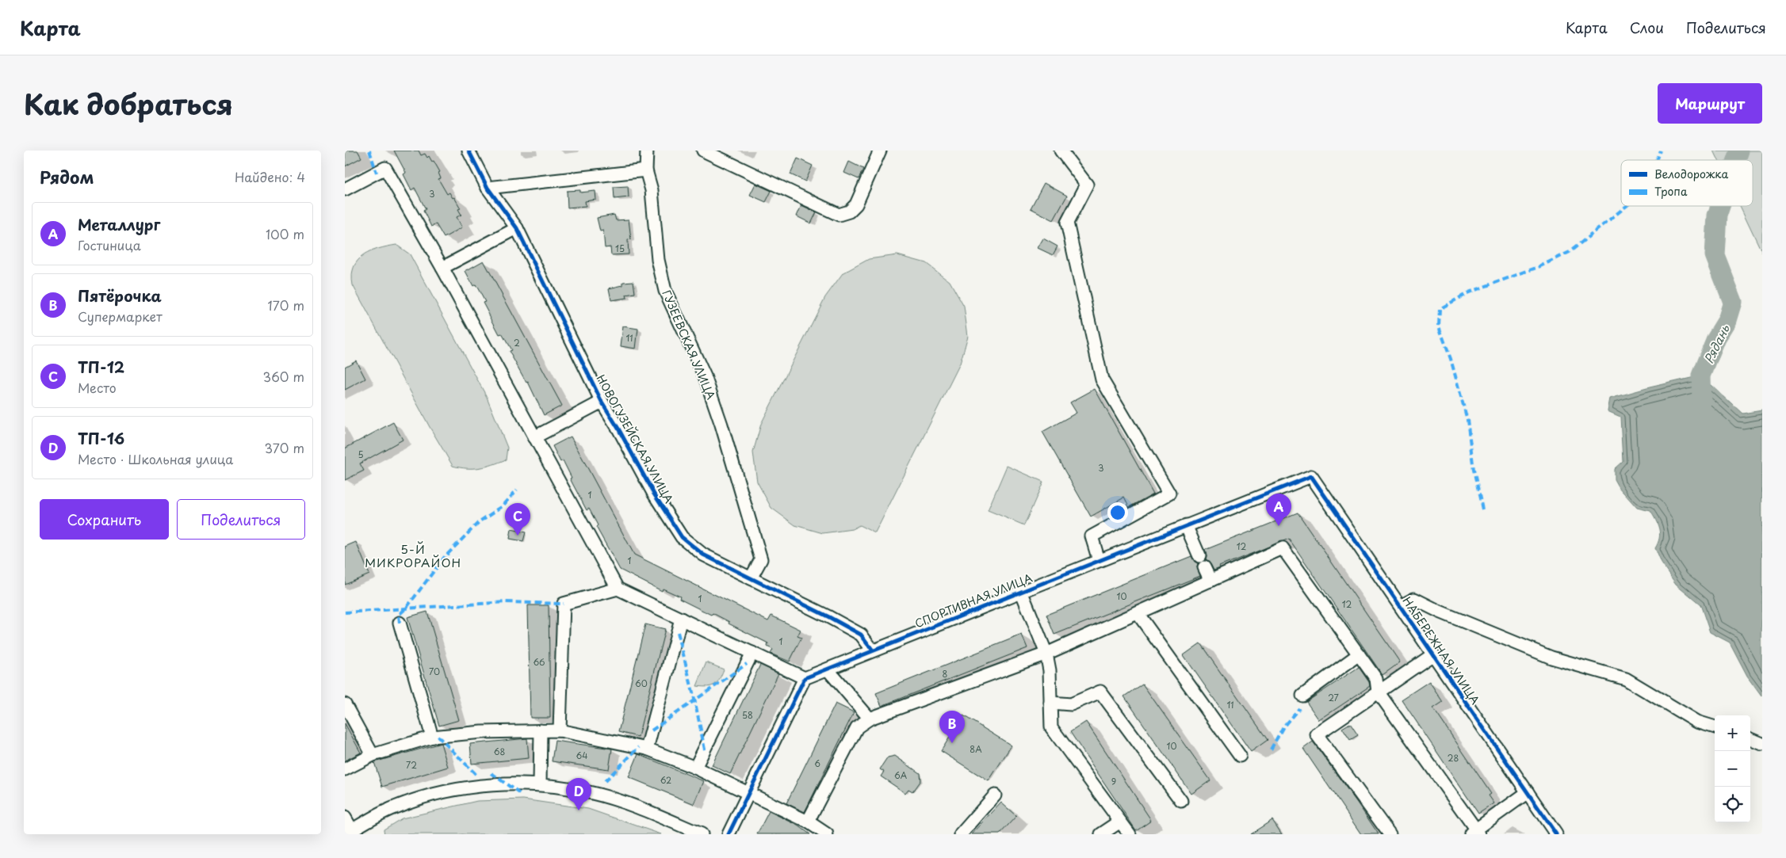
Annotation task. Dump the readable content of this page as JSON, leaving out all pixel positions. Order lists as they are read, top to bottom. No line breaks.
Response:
{"streets":{"street":["ГУЗЕЕВСКАЯ УЛИЦА","НОВОГУЗЕЙСКАЯ УЛИЦА","СПОРТИВНАЯ УЛИЦА","НАБЕРЕЖНАЯ УЛИЦА"]},"crossings":[["ГУЗЕЕВСКАЯ УЛИЦА","НОВОГУЗЕЙСКАЯ УЛИЦА"],["НОВОГУЗЕЙСКАЯ УЛИЦА","СПОРТИВНАЯ УЛИЦА"],["СПОРТИВНАЯ УЛИЦА","НАБЕРЕЖНАЯ УЛИЦА"]],"districts":["5-Й МИКРОРАЙОН"],"water":["Рядань"],"house_numbers":["3","15","11","2","5","3","1","12","1","10","1","12","1","66","70","8","60","27","11","58","10","8А","68","64","28","6","72","6А","62","9"],"legend":["Велодорожка","Тропа"],"page":{"header":"Карта","nav":["Карта","Слои","Поделиться"],"title":"Как добраться","buttons":["Маршрут",["Сохранить","Поделиться"]],"heading":["Рядом","Найдено: 4"],"list":[{"mark":"A","name":"Металлург","note":"Гостиница","value":"100 m"},{"mark":"B","name":"Пятёрочка","note":"Супермаркет","value":"170 m"},{"mark":"C","name":"ТП-12","note":"Место","value":"360 m"},{"mark":"D","name":"ТП-16","note":"Место · Школьная улица","value":"370 m"}],"pins":["A","C","B","D"],"map_buttons":["+","−"]}}
